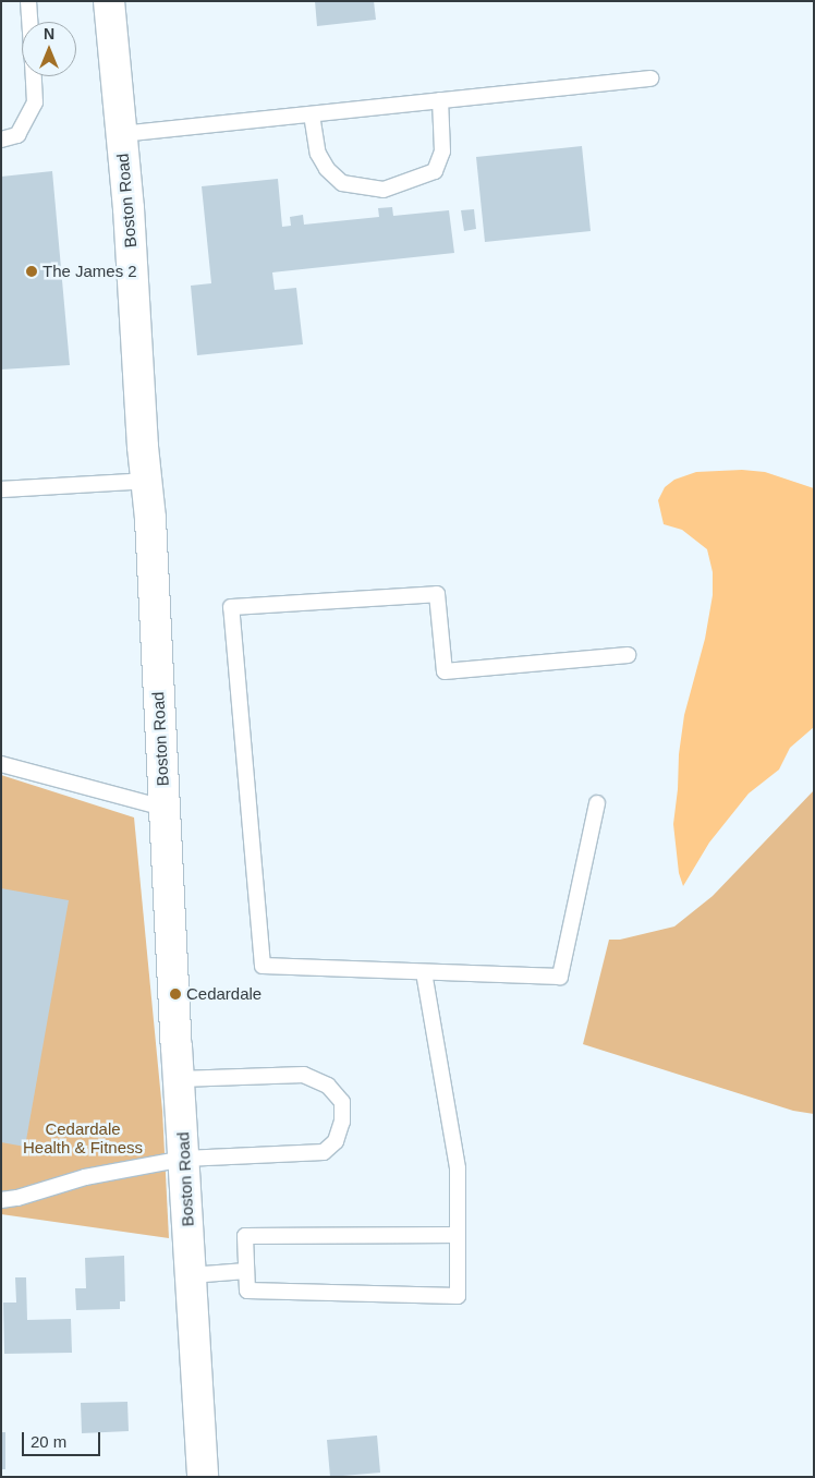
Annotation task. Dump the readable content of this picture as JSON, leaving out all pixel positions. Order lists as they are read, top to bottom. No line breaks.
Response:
{"streets":{"street":["Boston Road"]},"parks":["Cedardale Health & Fitness"],"places":["The James 2","Cedardale"],"scale_bar":"20 m","north":"top"}
